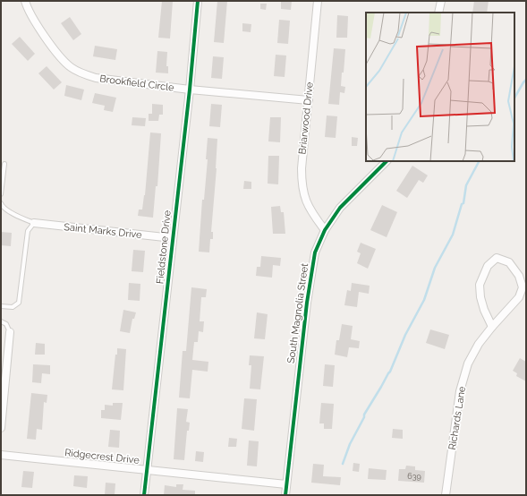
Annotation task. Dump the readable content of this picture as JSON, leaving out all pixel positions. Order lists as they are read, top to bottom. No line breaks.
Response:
{"streets":{"street":["Brookfield Circle","Briarwood Drive","Saint Marks Drive","Fieldstone Drive","South Magnolia Street","Richards Lane","Ridgecrest Drive"]},"crossings":[["Brookfield Circle","Briarwood Drive"],["Brookfield Circle","Fieldstone Drive"],["Briarwood Drive","South Magnolia Street"],["Saint Marks Drive","Fieldstone Drive"],["Fieldstone Drive","Ridgecrest Drive"],["South Magnolia Street","Ridgecrest Drive"]],"house_numbers":["639"]}
